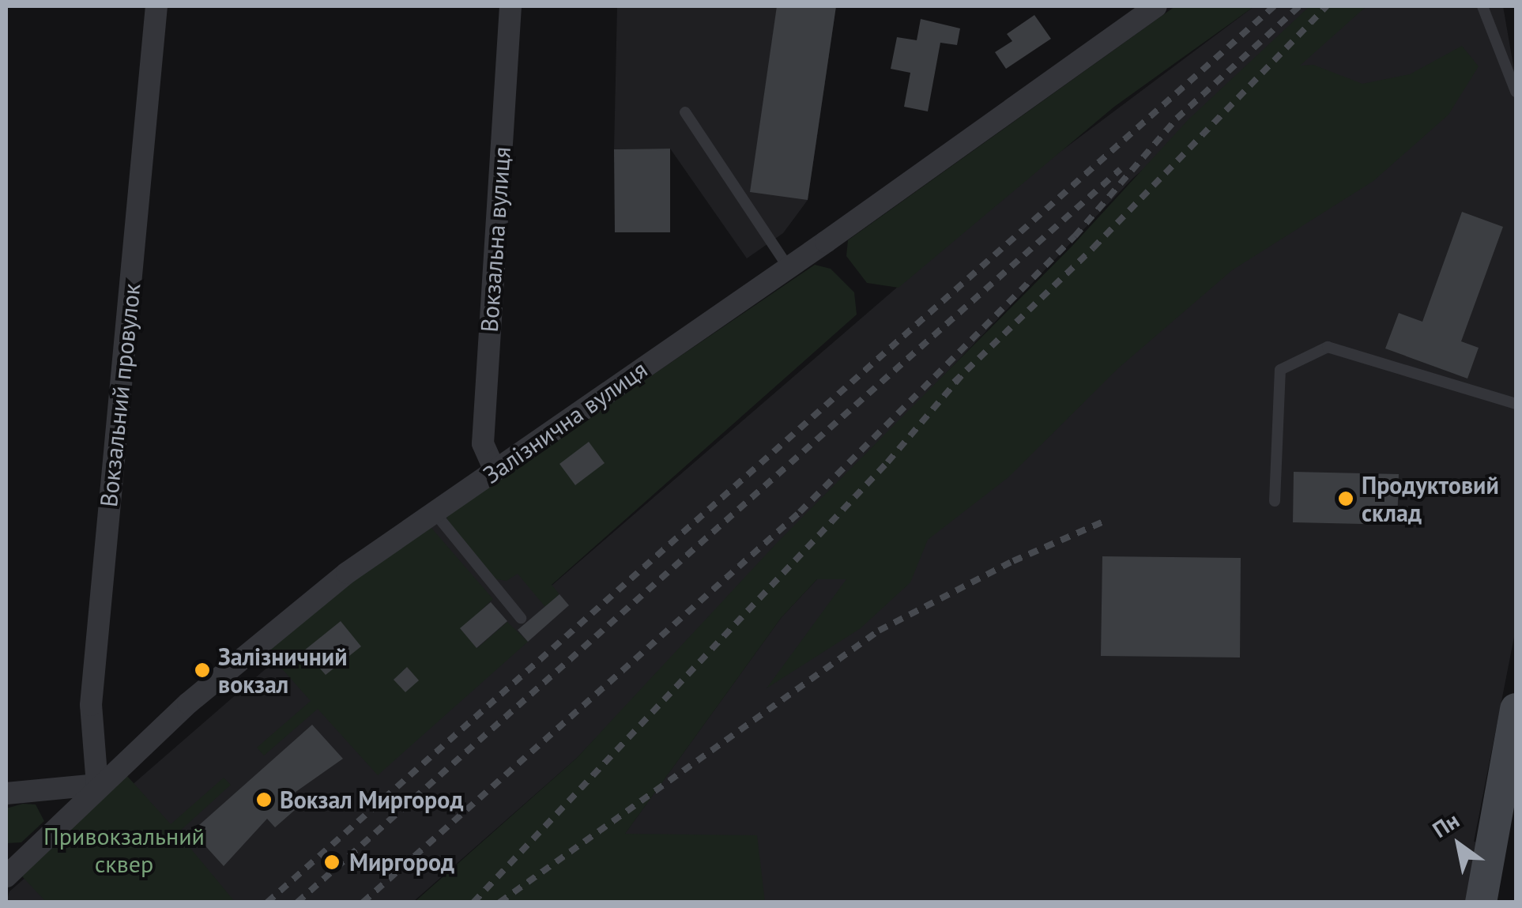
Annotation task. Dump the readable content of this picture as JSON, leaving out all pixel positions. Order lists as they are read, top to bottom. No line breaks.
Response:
{"streets":{"street":["Вокзальна вулиця","Вокзальний провулок","Залізнична вулиця"]},"crossings":[["Вокзальна вулиця","Залізнична вулиця"],["Вокзальний провулок","Залізнична вулиця"]],"parks":["Привокзальний сквер"],"places":["Продуктовий склад","Залізничний вокзал","Вокзал Миргород","Миргород"],"north":"top left"}
